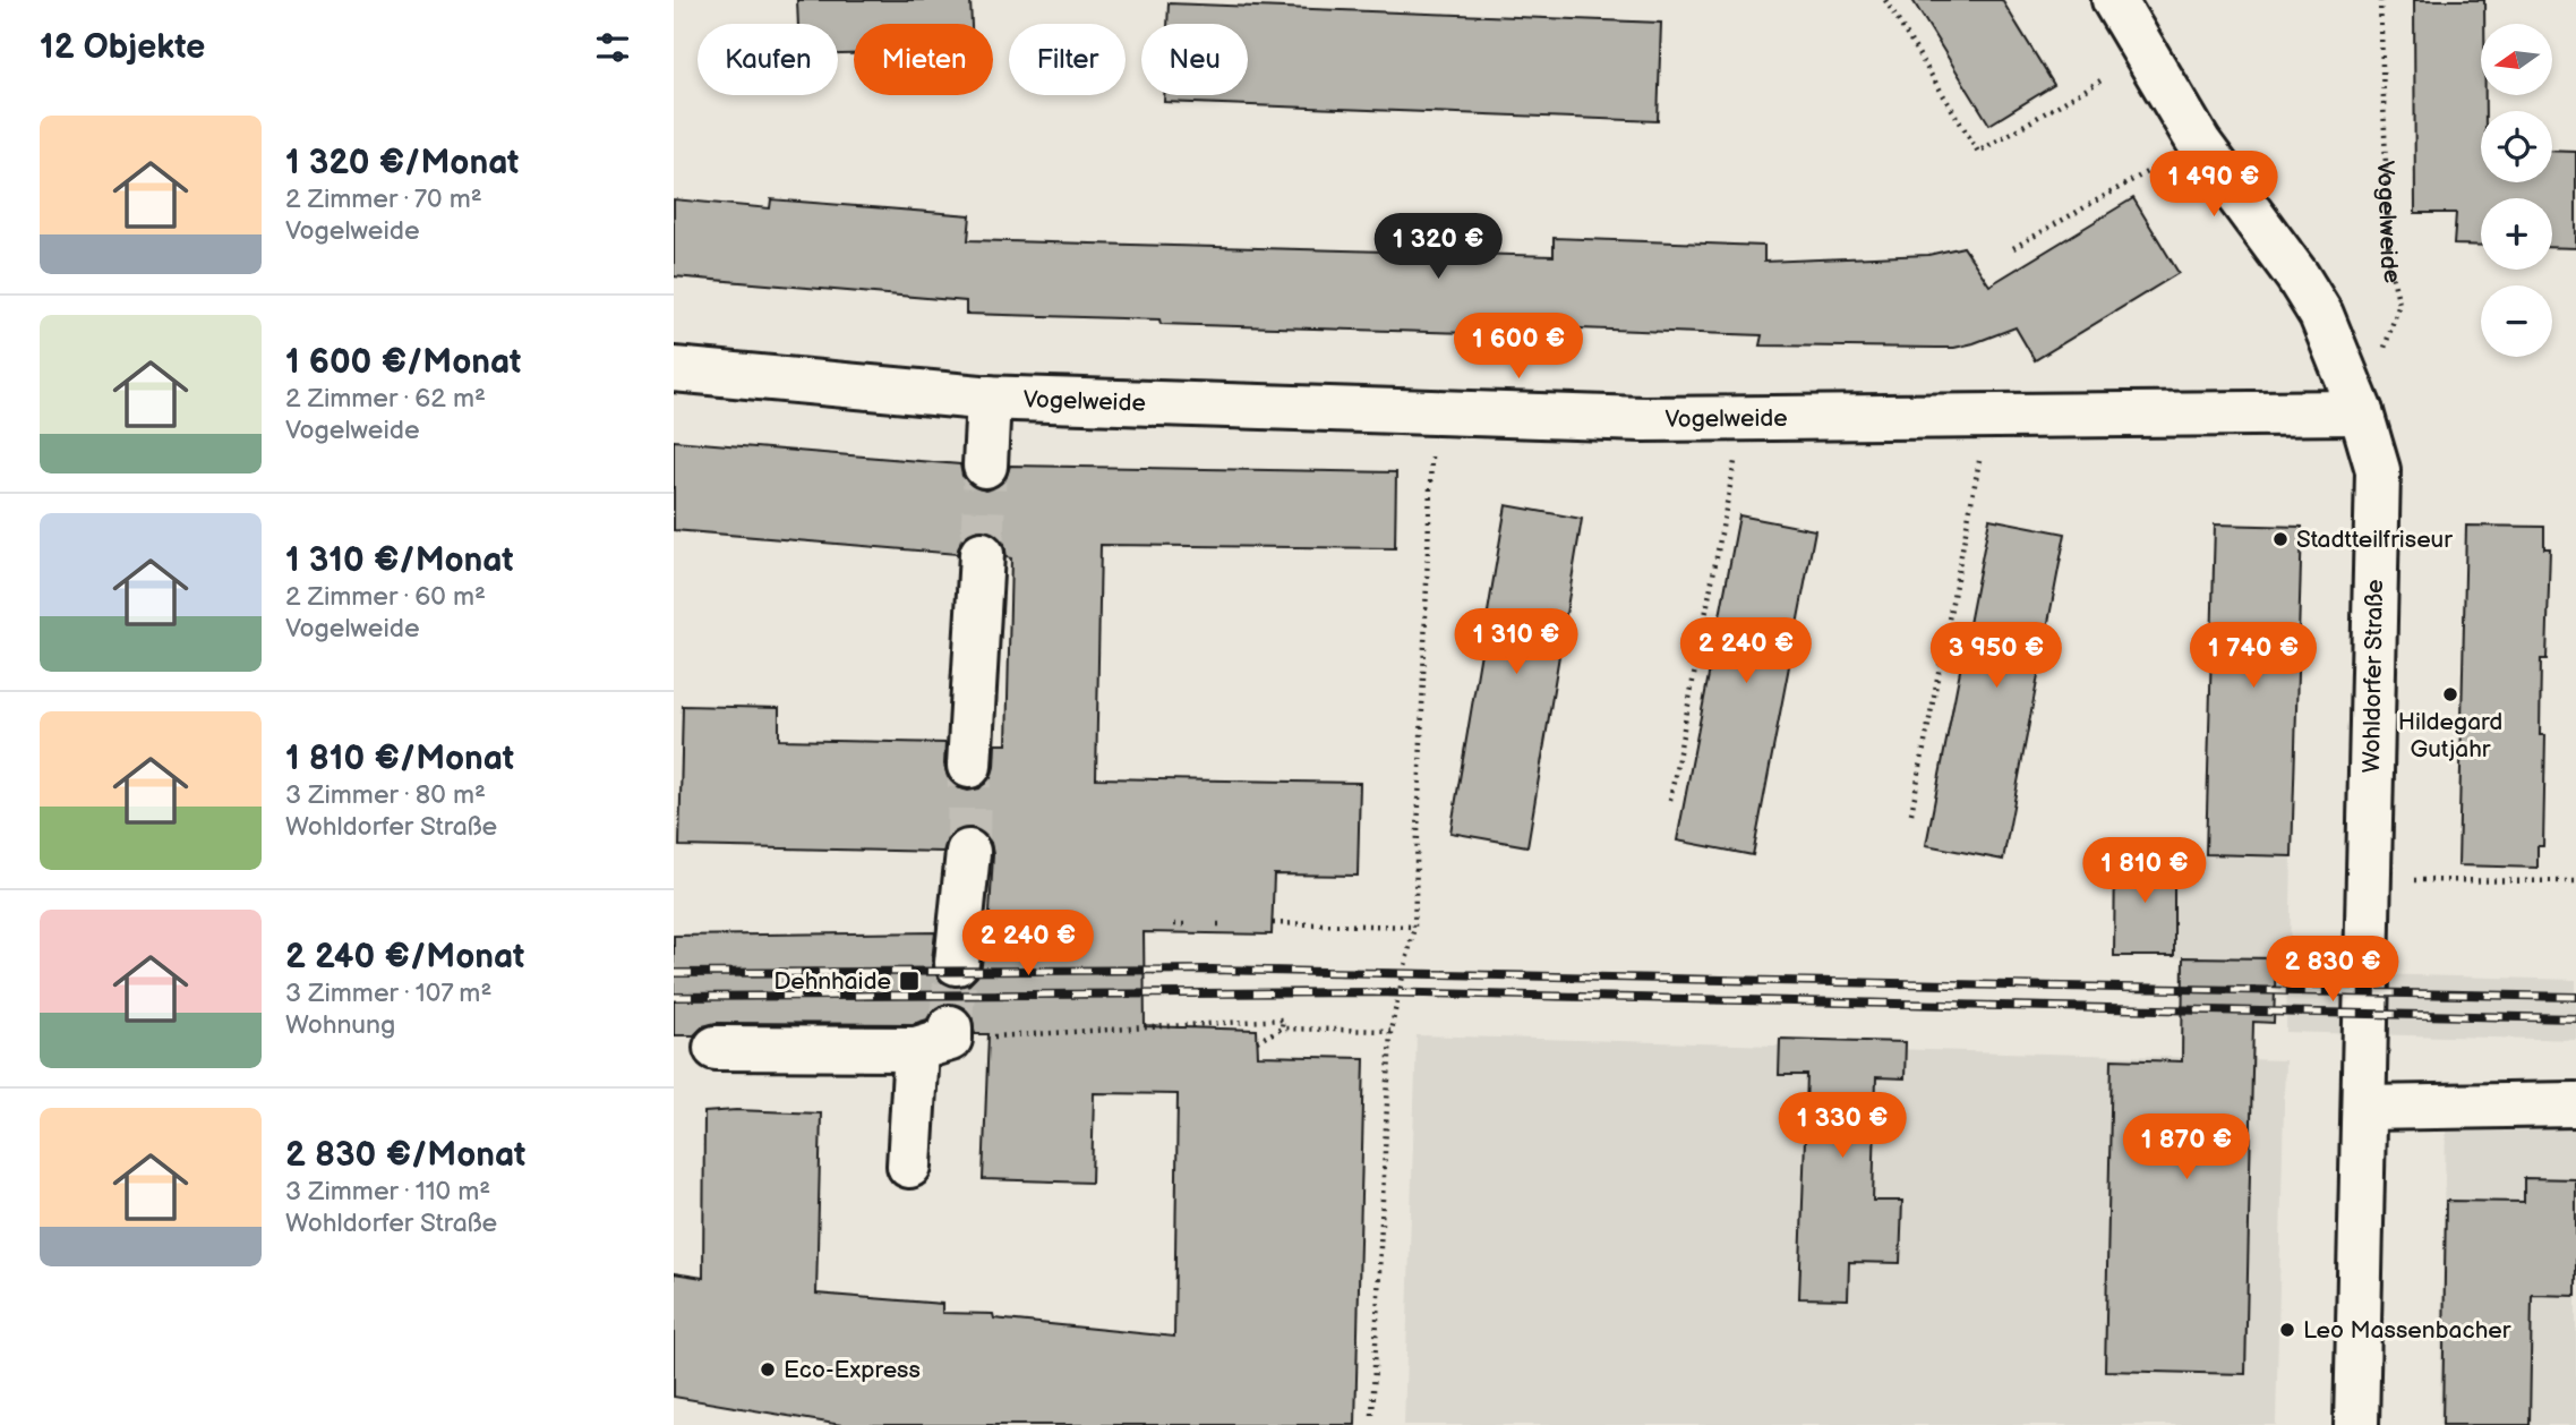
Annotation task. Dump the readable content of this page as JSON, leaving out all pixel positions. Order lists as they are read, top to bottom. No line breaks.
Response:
{"streets":{"street":["Vogelweide","Wohldorfer Straße"]},"crossings":[["Vogelweide","Wohldorfer Straße"]],"places":{"other":["Stadtteilfriseur","Hildegard Gutjahr","Leo Massenbacher","Eco-Express"],"transit":["Dehnhaide"]},"north":"left","page":{"heading":"12 Objekte","map_buttons":["+","−"],"chip":["Kaufen","Mieten","Filter","Neu"],"list":[{"name":"1 320 €/Monat","note":"2 Zimmer · 70 m² · Vogelweide"},{"name":"1 600 €/Monat","note":"2 Zimmer · 62 m² · Vogelweide"},{"name":"1 310 €/Monat","note":"2 Zimmer · 60 m² · Vogelweide"},{"name":"1 810 €/Monat","note":"3 Zimmer · 80 m² · Wohldorfer Straße"},{"name":"2 240 €/Monat","note":"3 Zimmer · 107 m² · Wohnung"},{"name":"2 830 €/Monat","note":"3 Zimmer · 110 m² · Wohldorfer Straße"}],"price":["1 490 €","1 320 €","1 600 €","1 310 €","2 240 €","3 950 €","1 740 €","1 810 €","2 240 €","2 830 €","1 330 €","1 870 €"]}}
